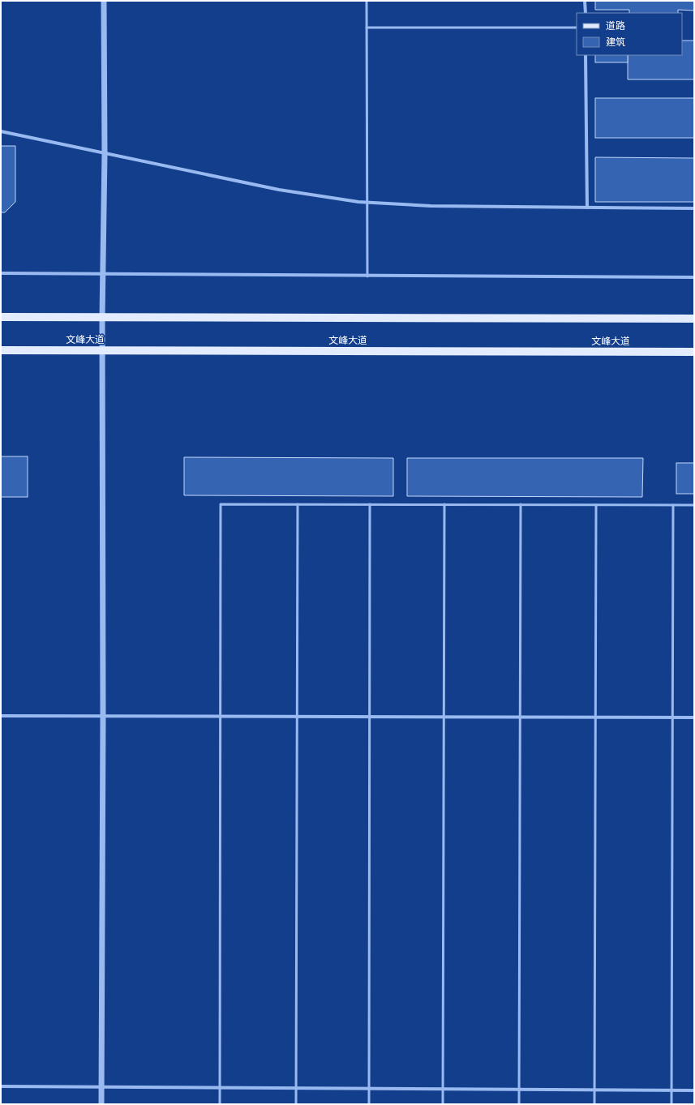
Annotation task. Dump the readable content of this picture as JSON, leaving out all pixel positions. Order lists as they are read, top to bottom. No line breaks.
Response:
{"streets":{"main road":["文峰大道"]},"legend":["道路","建筑"]}
